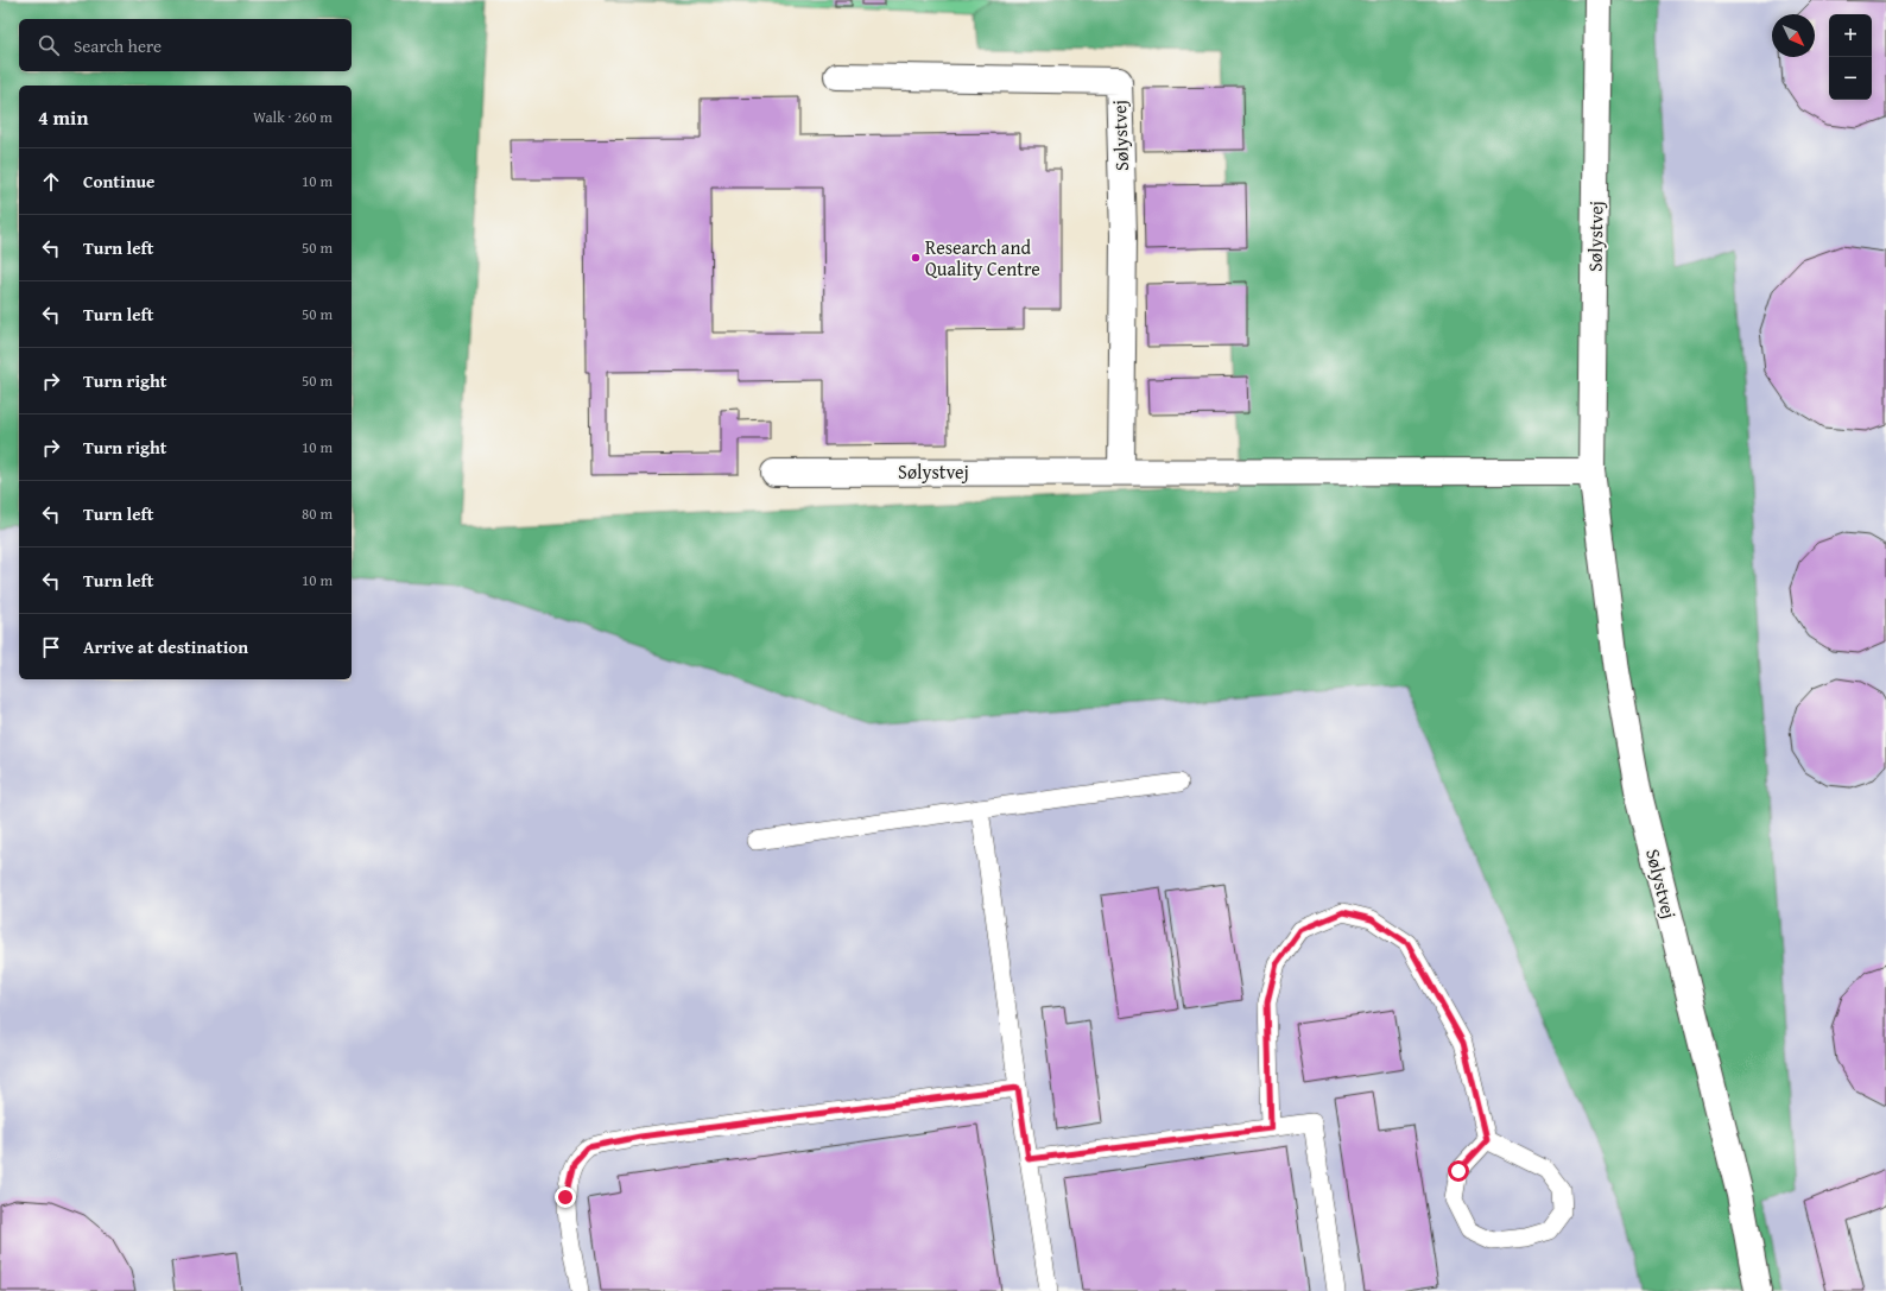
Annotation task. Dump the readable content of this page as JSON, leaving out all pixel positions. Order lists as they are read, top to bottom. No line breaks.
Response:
{"streets":{"street":["Sølystvej"]},"places":["Research and Quality Centre"],"north":"bottom right","page":{"map_buttons":["+","−"],"search":"Search here","heading":["4 min","Walk · 260 m"],"list":[["Continue","10 m"],["Turn left","50 m"],["Turn left","50 m"],["Turn right","50 m"],["Turn right","10 m"],["Turn left","80 m"],["Turn left","10 m"],"Arrive at destination"]}}
